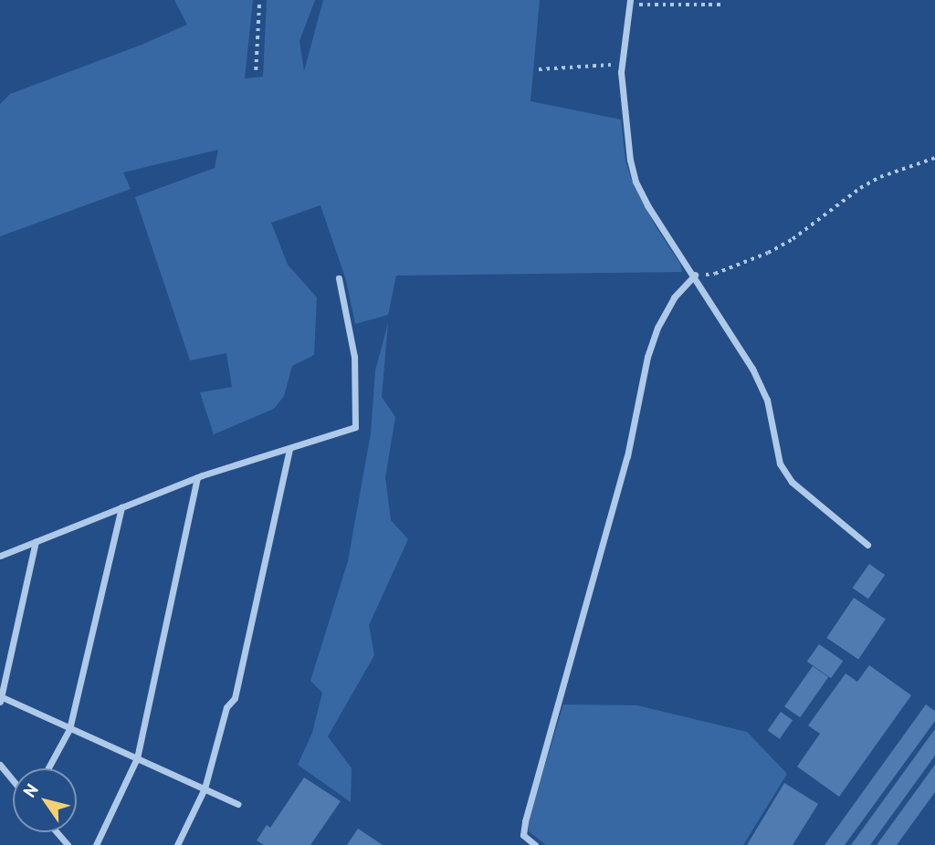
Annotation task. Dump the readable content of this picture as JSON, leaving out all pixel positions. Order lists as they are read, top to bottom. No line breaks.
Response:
{"north":"top left"}
